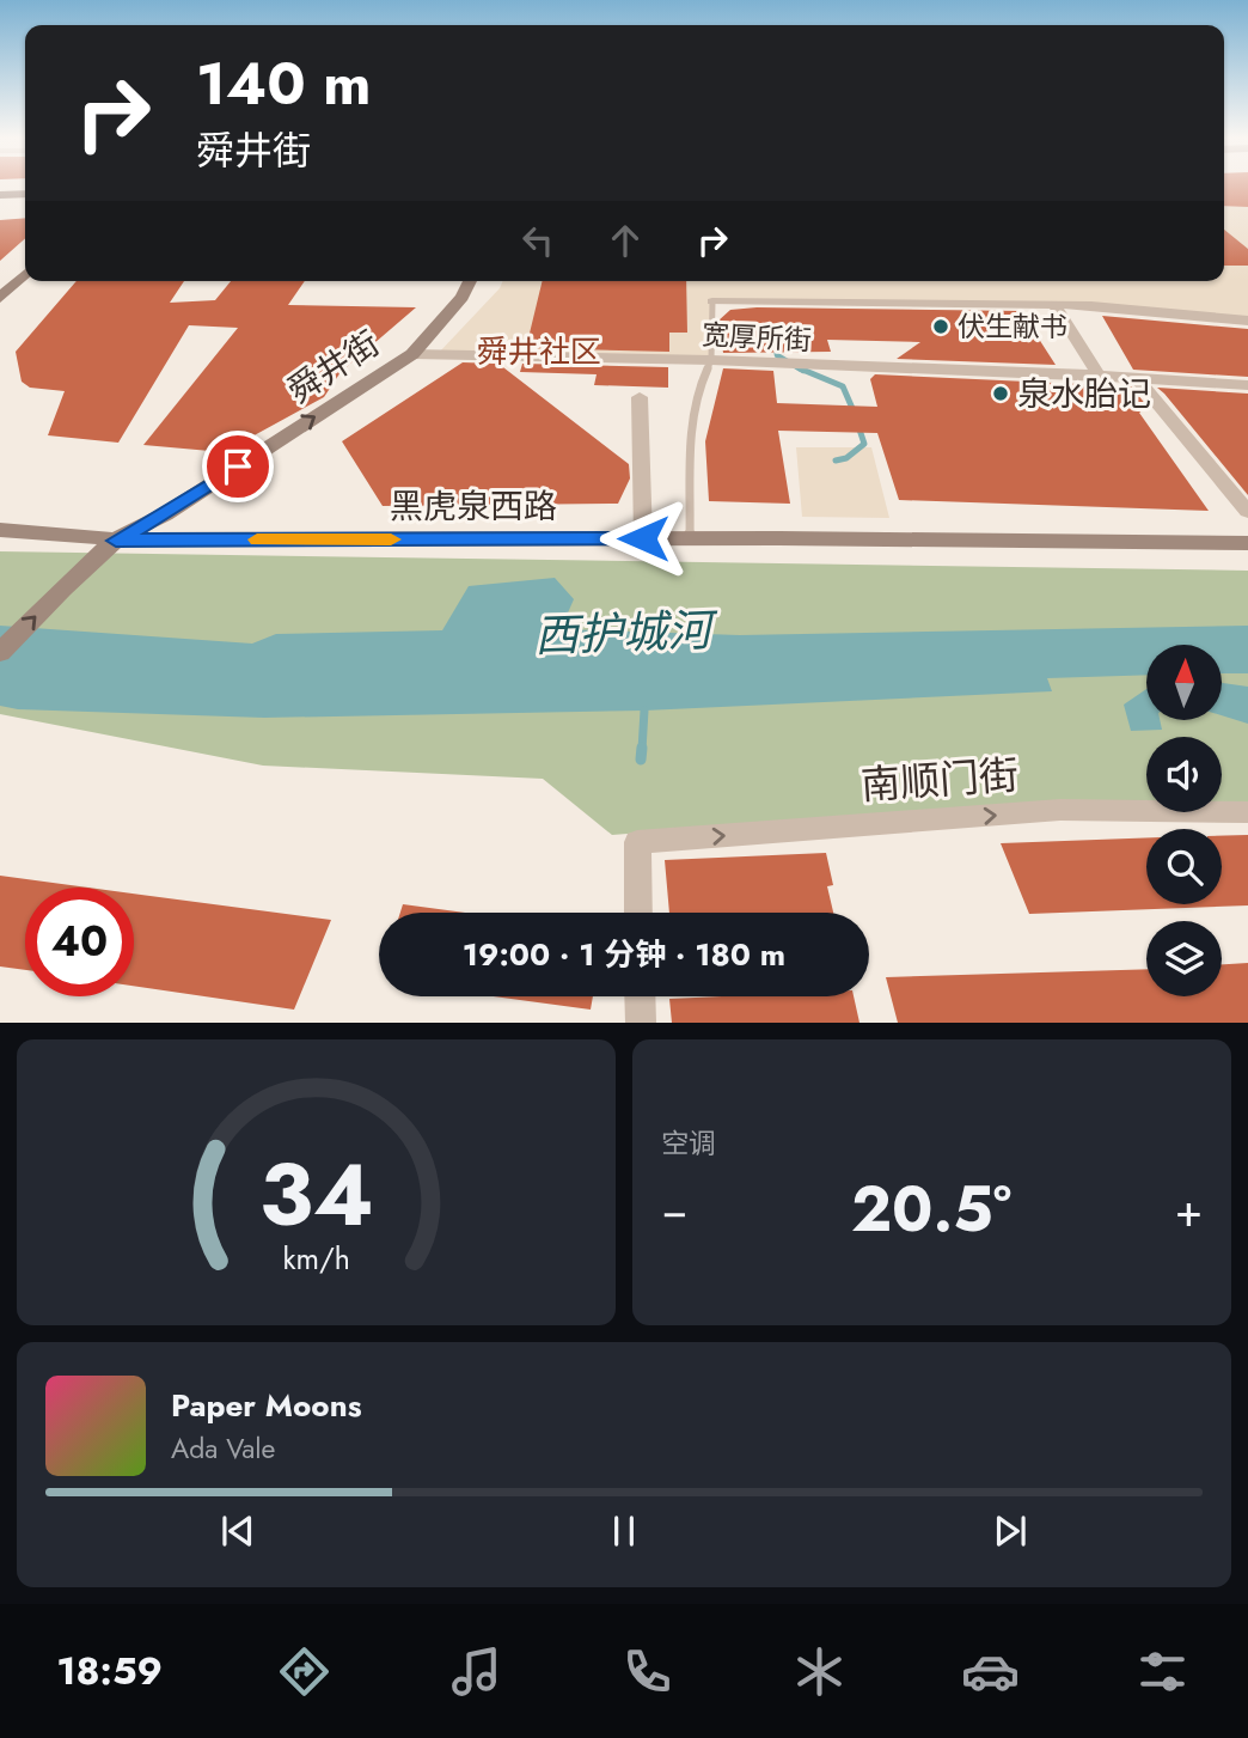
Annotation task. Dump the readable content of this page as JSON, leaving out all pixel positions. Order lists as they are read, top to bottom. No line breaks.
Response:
{"streets":{"street":["宽厚所街","舜井街","黑虎泉西路","南顺门街"]},"crossings":[["宽厚所街","舜井街"],["舜井街","黑虎泉西路"]],"one_way":["舜井街","南顺门街"],"districts":["舜井社区"],"water":["西护城河"],"places":["伏生献书","泉水胎记"],"north":"top","page":{"turn":["140 m","舜井街"],"limit":"40","trip":"19:00 · 1 分钟 · 180 m","tile":"空调","heat":["−","20.5°","+"],"song":["Paper Moons","Ada Vale"],"tabs":"18:59","gauge":["34","km/h"]}}
